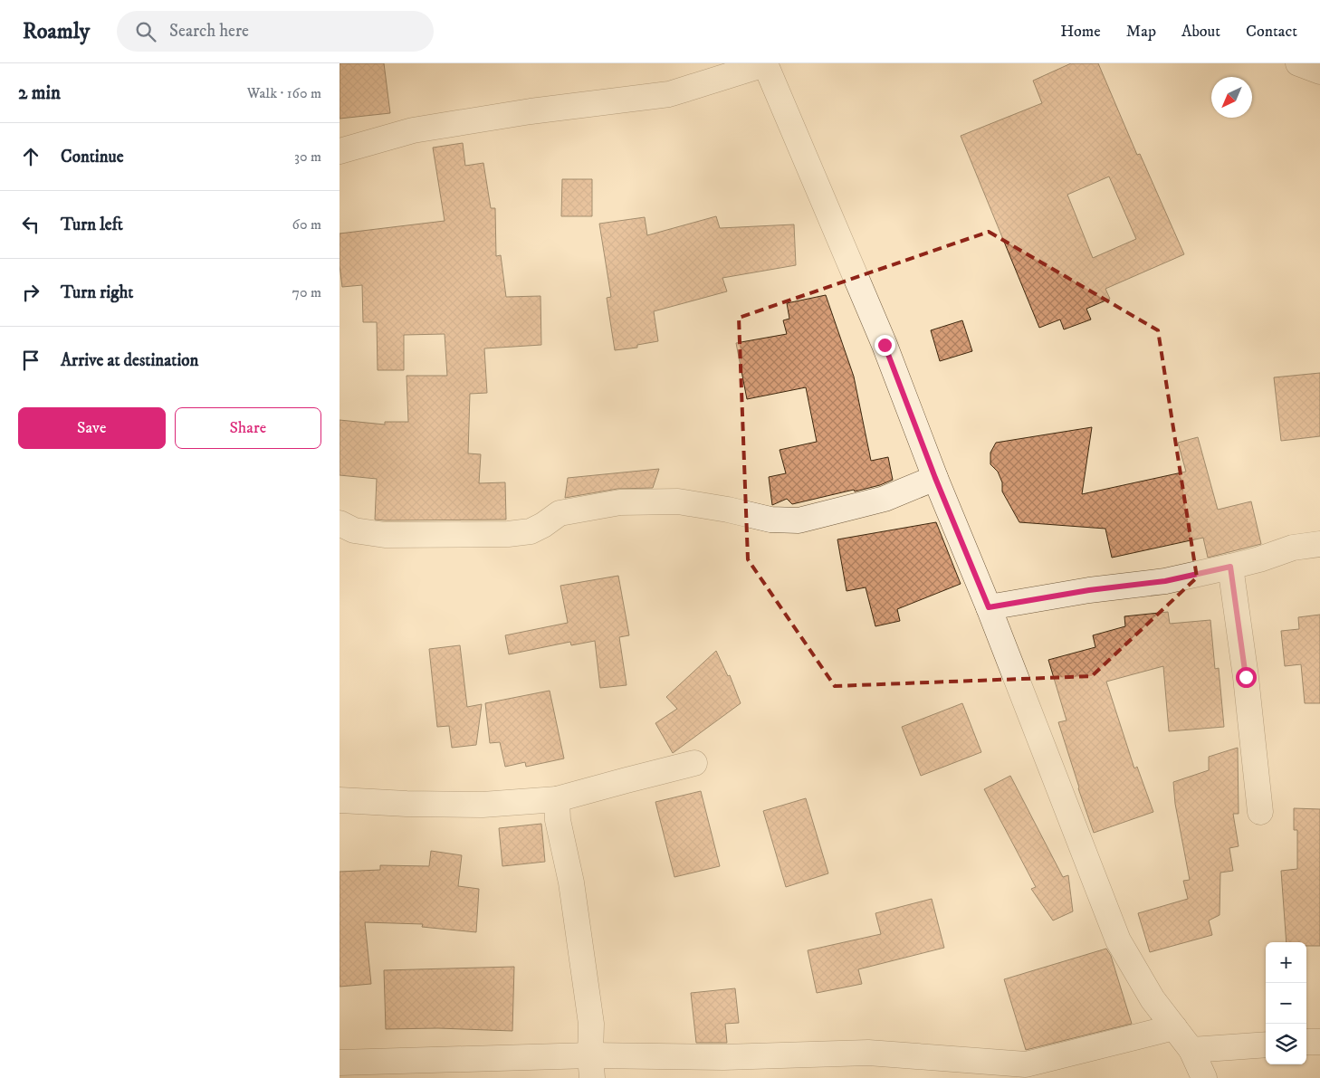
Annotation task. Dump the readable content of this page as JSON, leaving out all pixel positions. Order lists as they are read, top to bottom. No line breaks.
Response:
{"north":"bottom left","page":{"header":"Roamly","search":"Search here","nav":["Home","Map","About","Contact"],"heading":["2 min","Walk · 160 m"],"list":[["Continue","30 m"],["Turn left","60 m"],["Turn right","70 m"],"Arrive at destination"],"buttons":["Save","Share"],"map_buttons":["+","−"]}}
